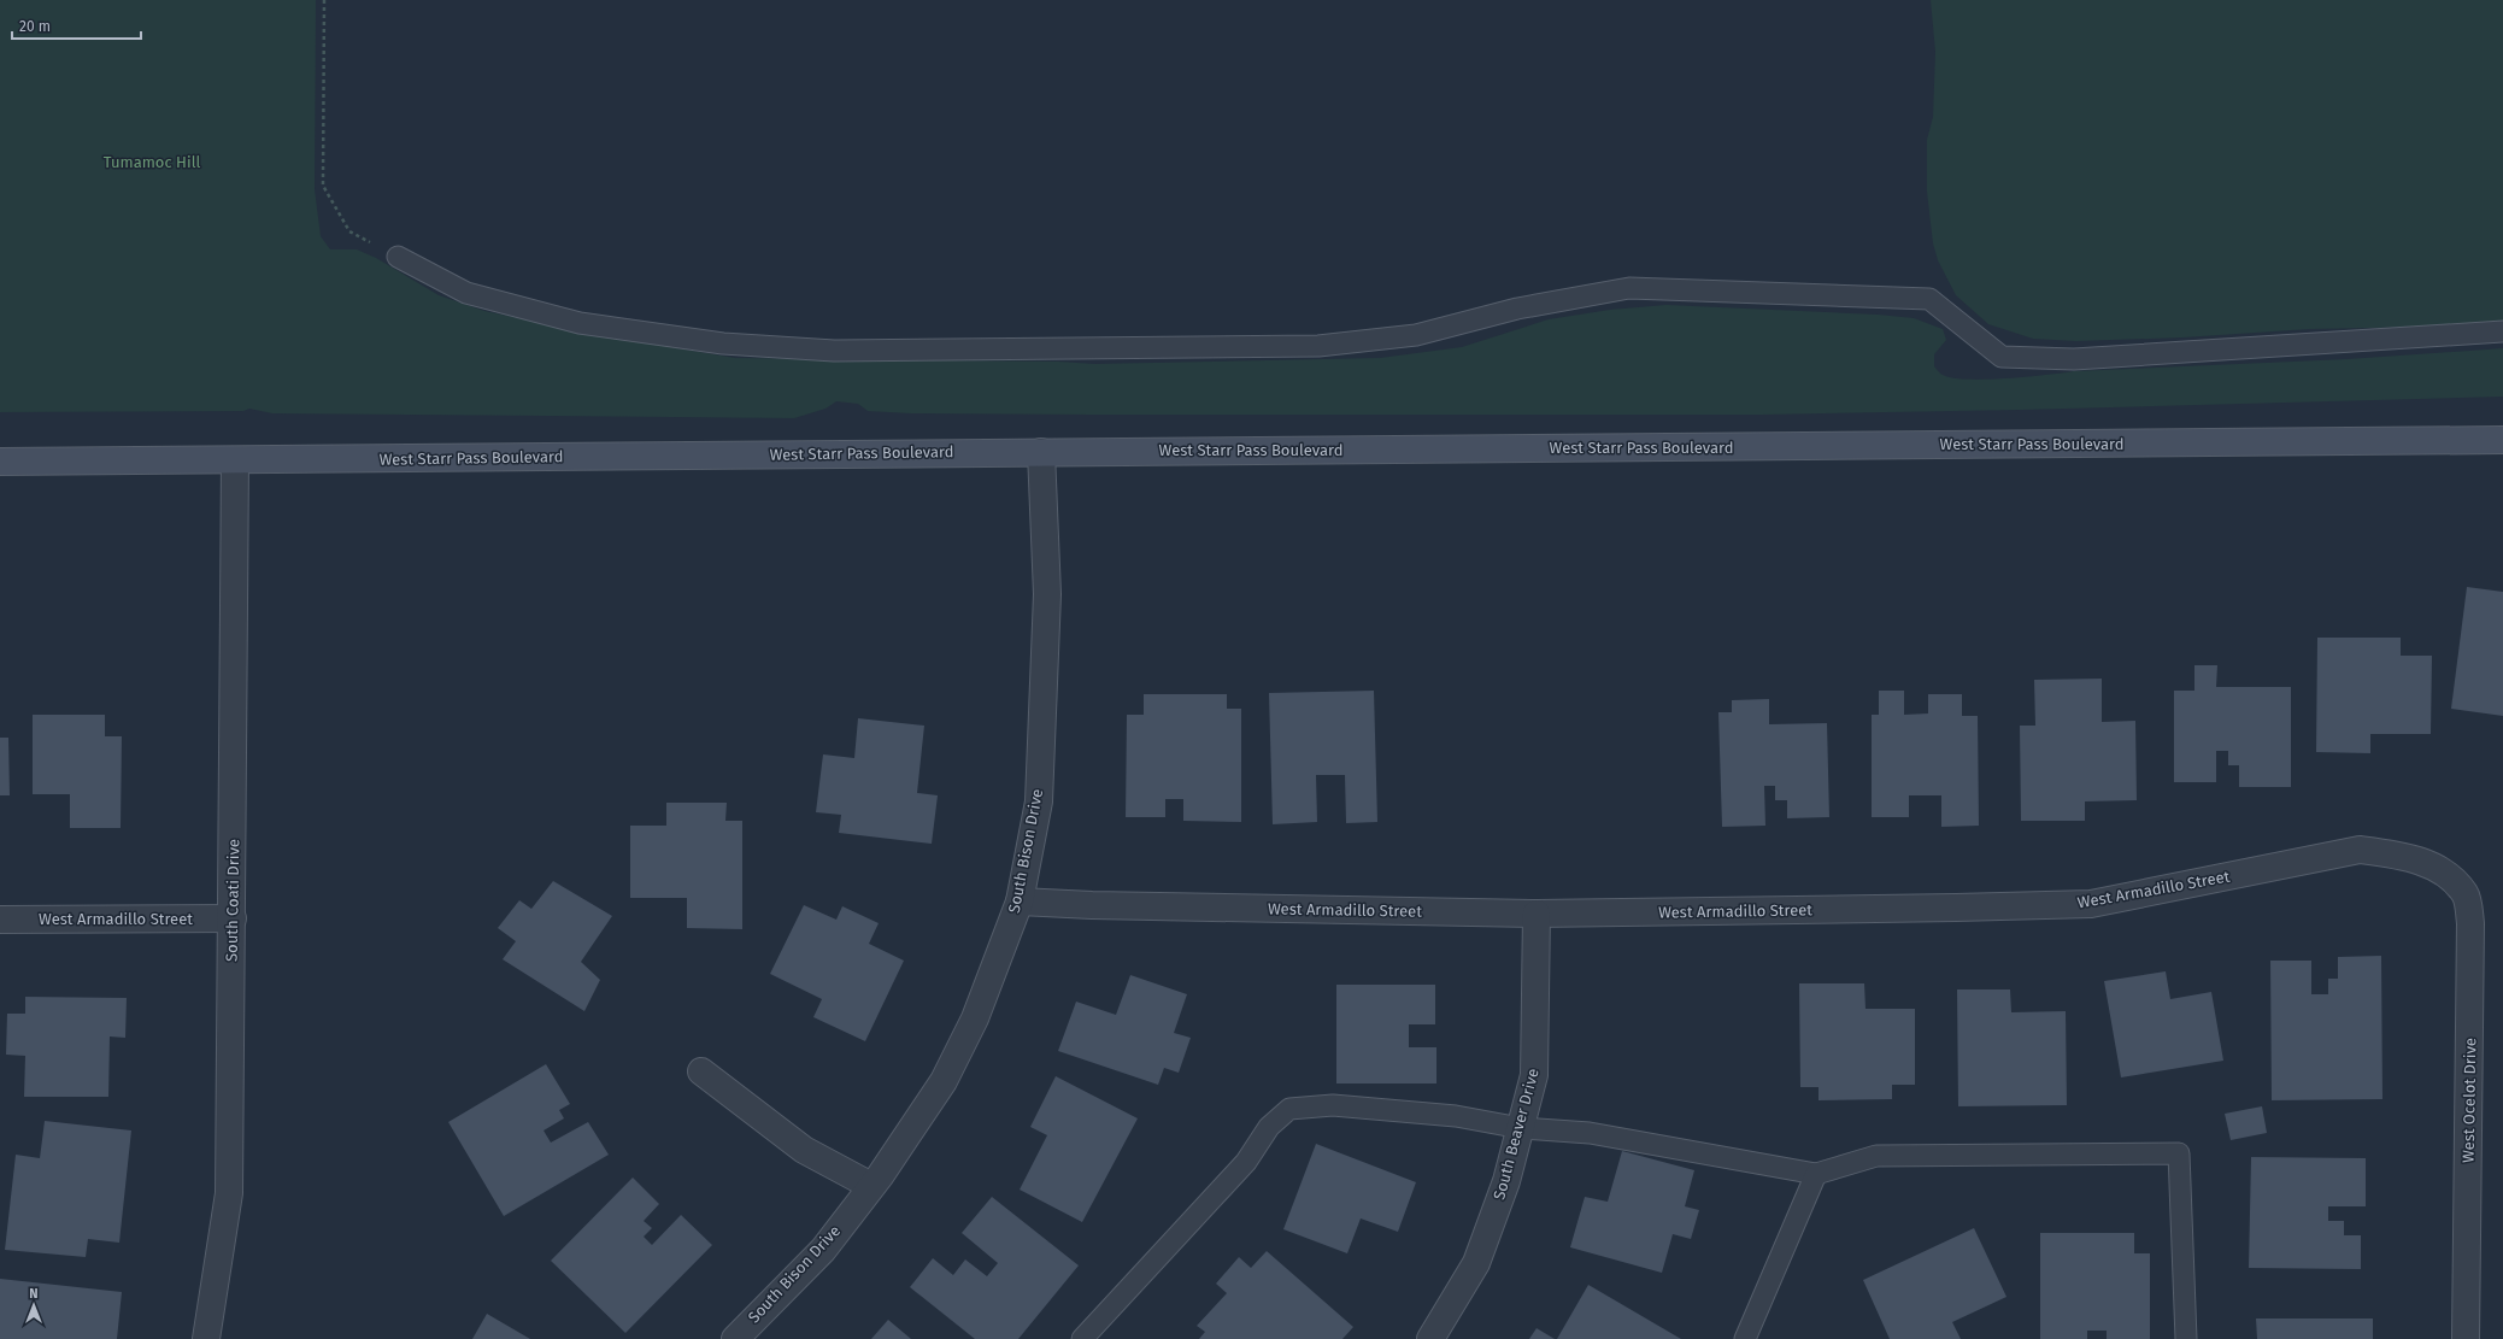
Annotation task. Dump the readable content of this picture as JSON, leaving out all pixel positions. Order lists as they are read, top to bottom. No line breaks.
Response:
{"streets":{"main road":["West Starr Pass Boulevard"],"street":["South Bison Drive","West Armadillo Street","South Coati Drive","West Ocelot Drive","South Beaver Drive"]},"crossings":[["West Starr Pass Boulevard","South Bison Drive"],["West Starr Pass Boulevard","South Coati Drive"],["South Bison Drive","West Armadillo Street"],["West Armadillo Street","South Coati Drive"],["West Armadillo Street","West Ocelot Drive"],["West Armadillo Street","South Beaver Drive"]],"parks":["Tumamoc Hill"],"scale_bar":"20 m","north":"top"}
